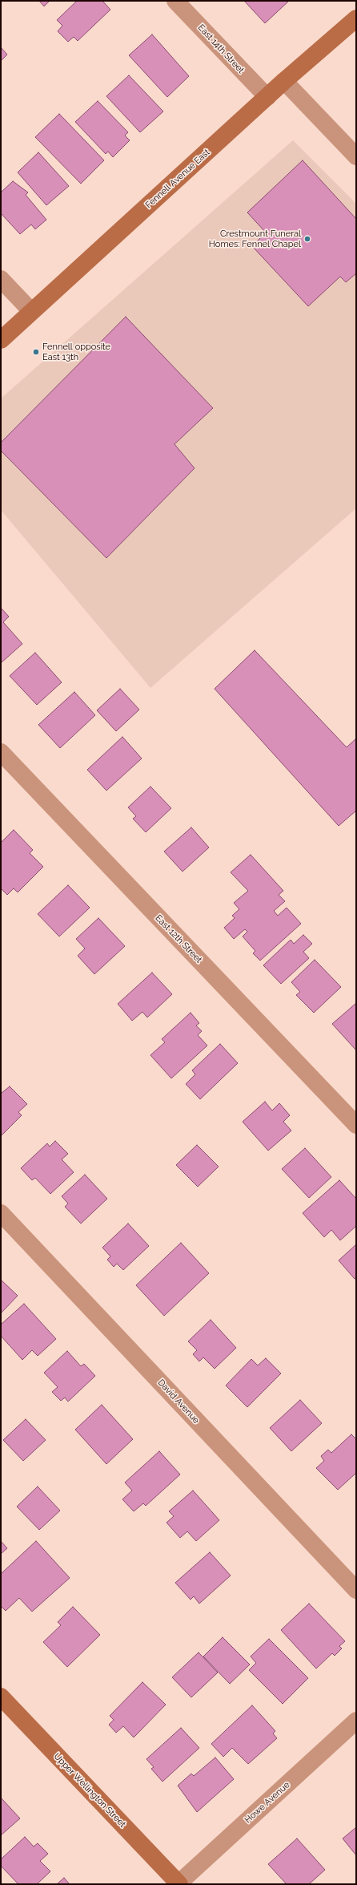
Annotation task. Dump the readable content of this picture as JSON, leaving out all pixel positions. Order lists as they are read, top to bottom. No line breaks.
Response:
{"streets":{"main road":["Fennell Avenue East","Upper Wellington Street"],"street":["East 14th Street","East 12th Street","David Avenue","Howe Avenue"]},"crossings":[["East 14th Street","Fennell Avenue East"],["Upper Wellington Street","Howe Avenue"]],"places":["Crestmount Funeral Homes: Fennel Chapel","Fennell opposite East 13th"]}
